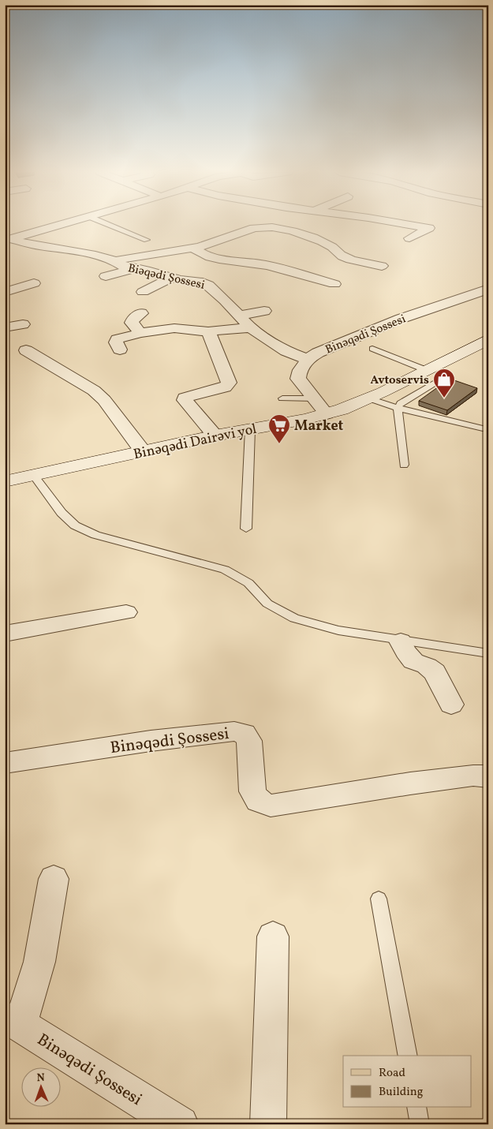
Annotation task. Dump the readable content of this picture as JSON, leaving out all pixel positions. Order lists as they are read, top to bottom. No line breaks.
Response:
{"streets":{"main road":["Binəqədi Dairəvi yol"],"street":["Biəqədi Şossesi","Binəqədi Şossesi"]},"crossings":[["Biəqədi Şossesi","Binəqədi Şossesi"]],"places":{"shop":["Avtoservis"],"supermarket":["Market"]},"legend":["Road","Building"],"north":"top"}
